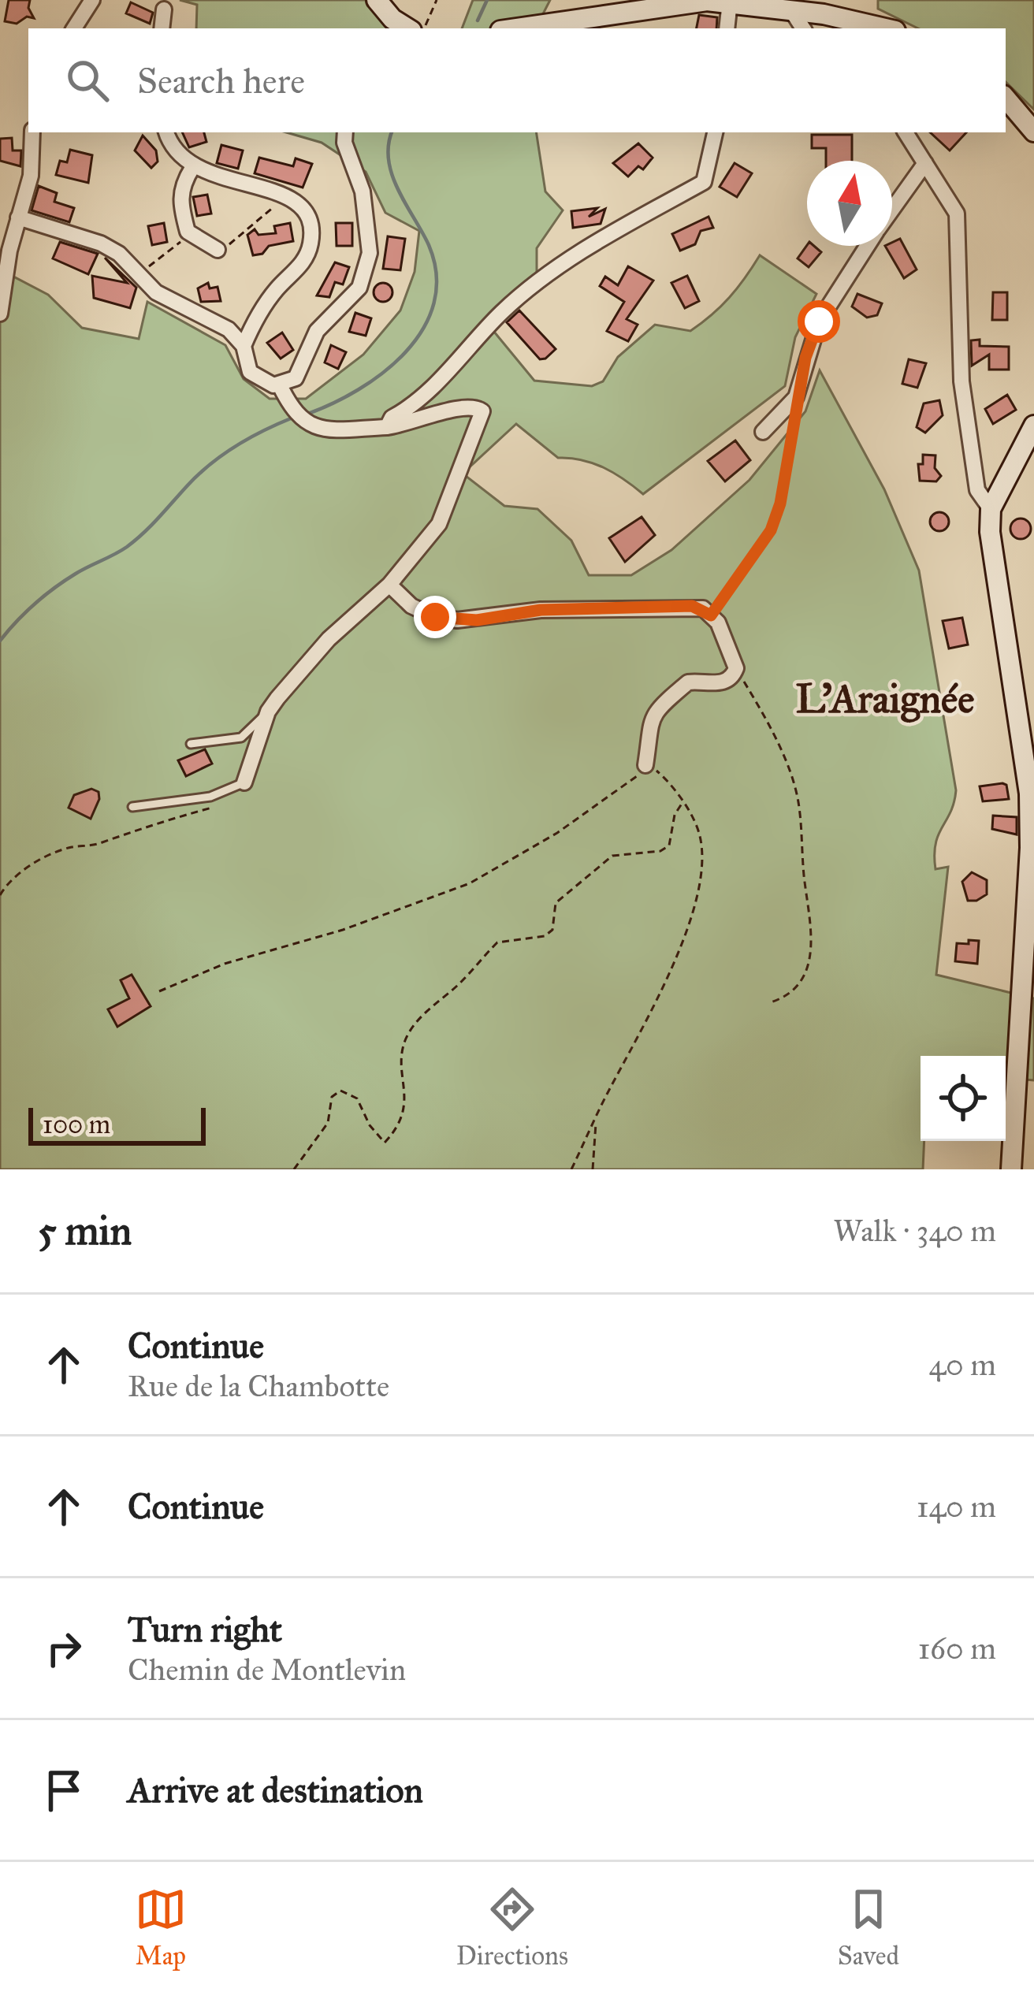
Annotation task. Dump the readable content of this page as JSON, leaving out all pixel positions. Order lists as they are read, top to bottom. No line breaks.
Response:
{"districts":["L'Araignée"],"scale_bar":"100 m","north":"top","page":{"search":"Search here","scale":"100 m","heading":["5 min","Walk · 340 m"],"list":[["Continue","Rue de la Chambotte","40 m"],["Continue","140 m"],["Turn right","Chemin de Montlevin","160 m"],"Arrive at destination"],"nav":["Map","Directions","Saved"]}}
